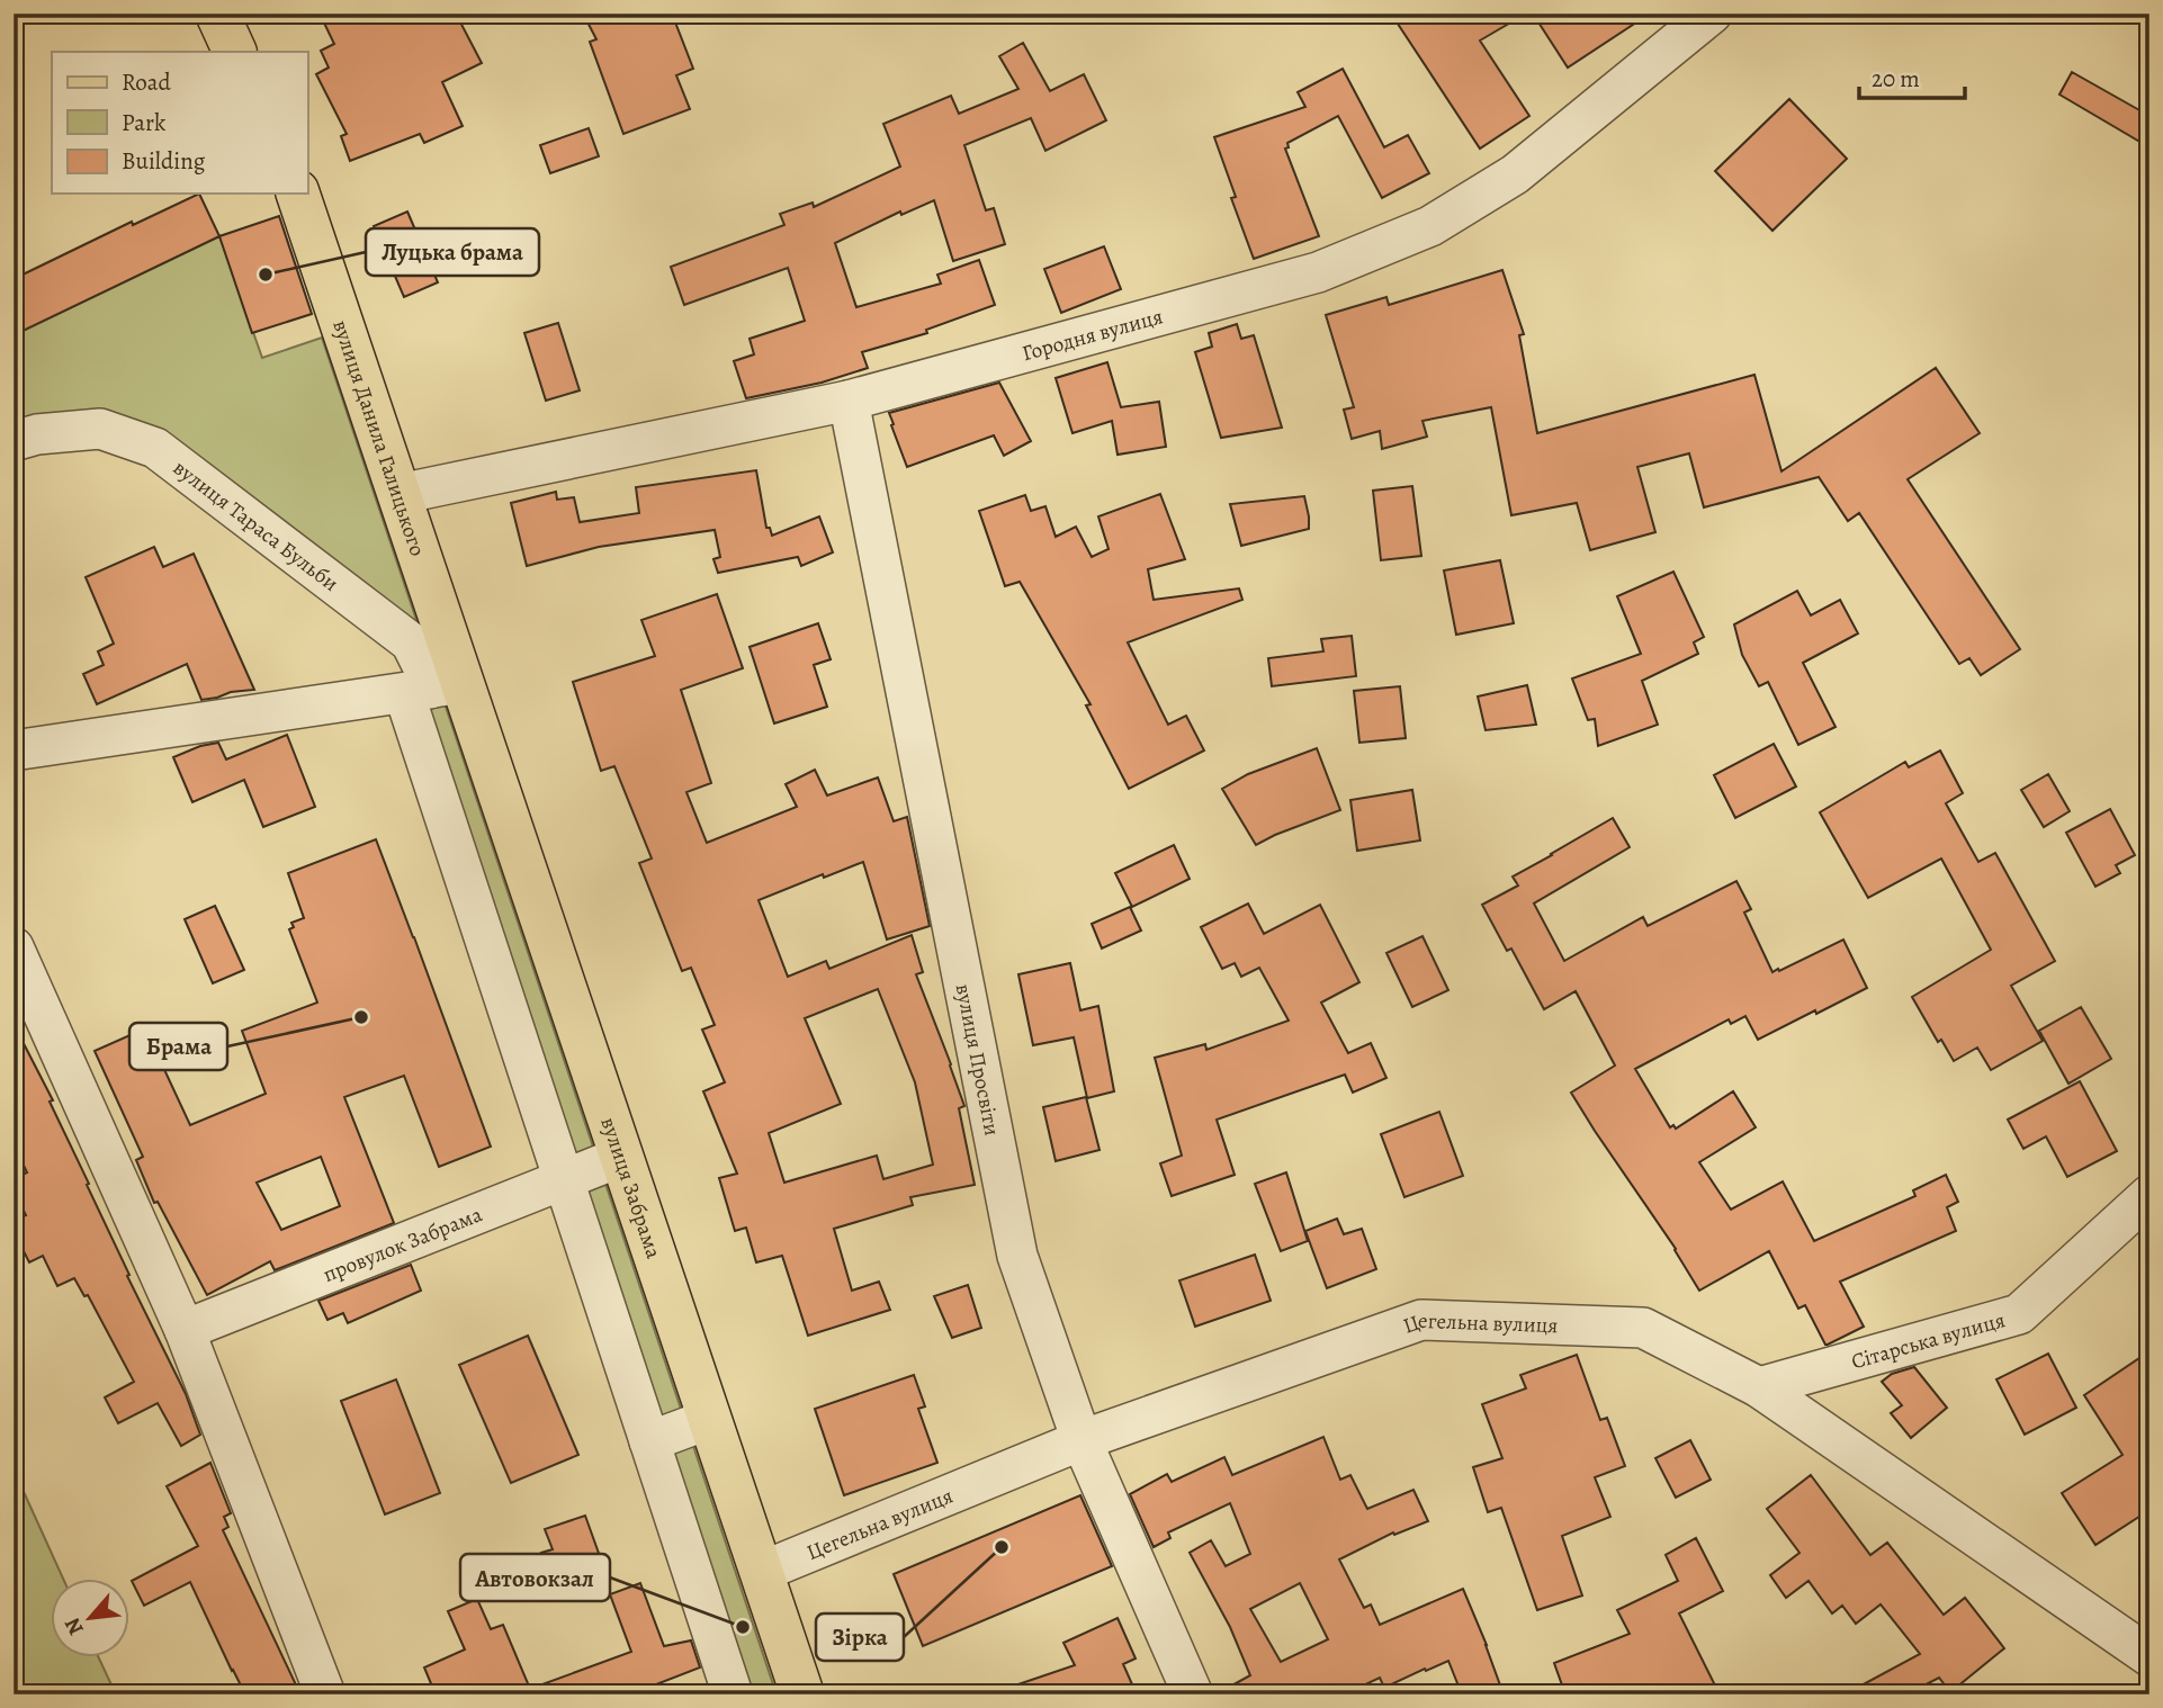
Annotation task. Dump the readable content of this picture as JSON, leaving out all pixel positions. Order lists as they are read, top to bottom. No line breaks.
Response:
{"streets":{"main road":["вулиця Данила Галицького","вулиця Забрама"],"street":["Городня вулиця","вулиця Тараса Бульби","вулиця Просвіти","провулок Забрама","Цегельна вулиця","Сітарська вулиця"]},"crossings":[["Городня вулиця","вулиця Данила Галицького"],["Городня вулиця","вулиця Просвіти"],["вулиця Данила Галицького","вулиця Тараса Бульби"],["вулиця Данила Галицького","вулиця Забрама"],["вулиця Тараса Бульби","вулиця Забрама"],["вулиця Тараса Бульби","провулок Забрама"],["вулиця Просвіти","Цегельна вулиця"],["вулиця Забрама","провулок Забрама"],["вулиця Забрама","Цегельна вулиця"],["Цегельна вулиця","Сітарська вулиця"]],"places":["Луцька брама","Брама","Зірка","Автовокзал"],"legend":["Road","Park","Building"],"scale_bar":"20 m","north":"bottom left"}
